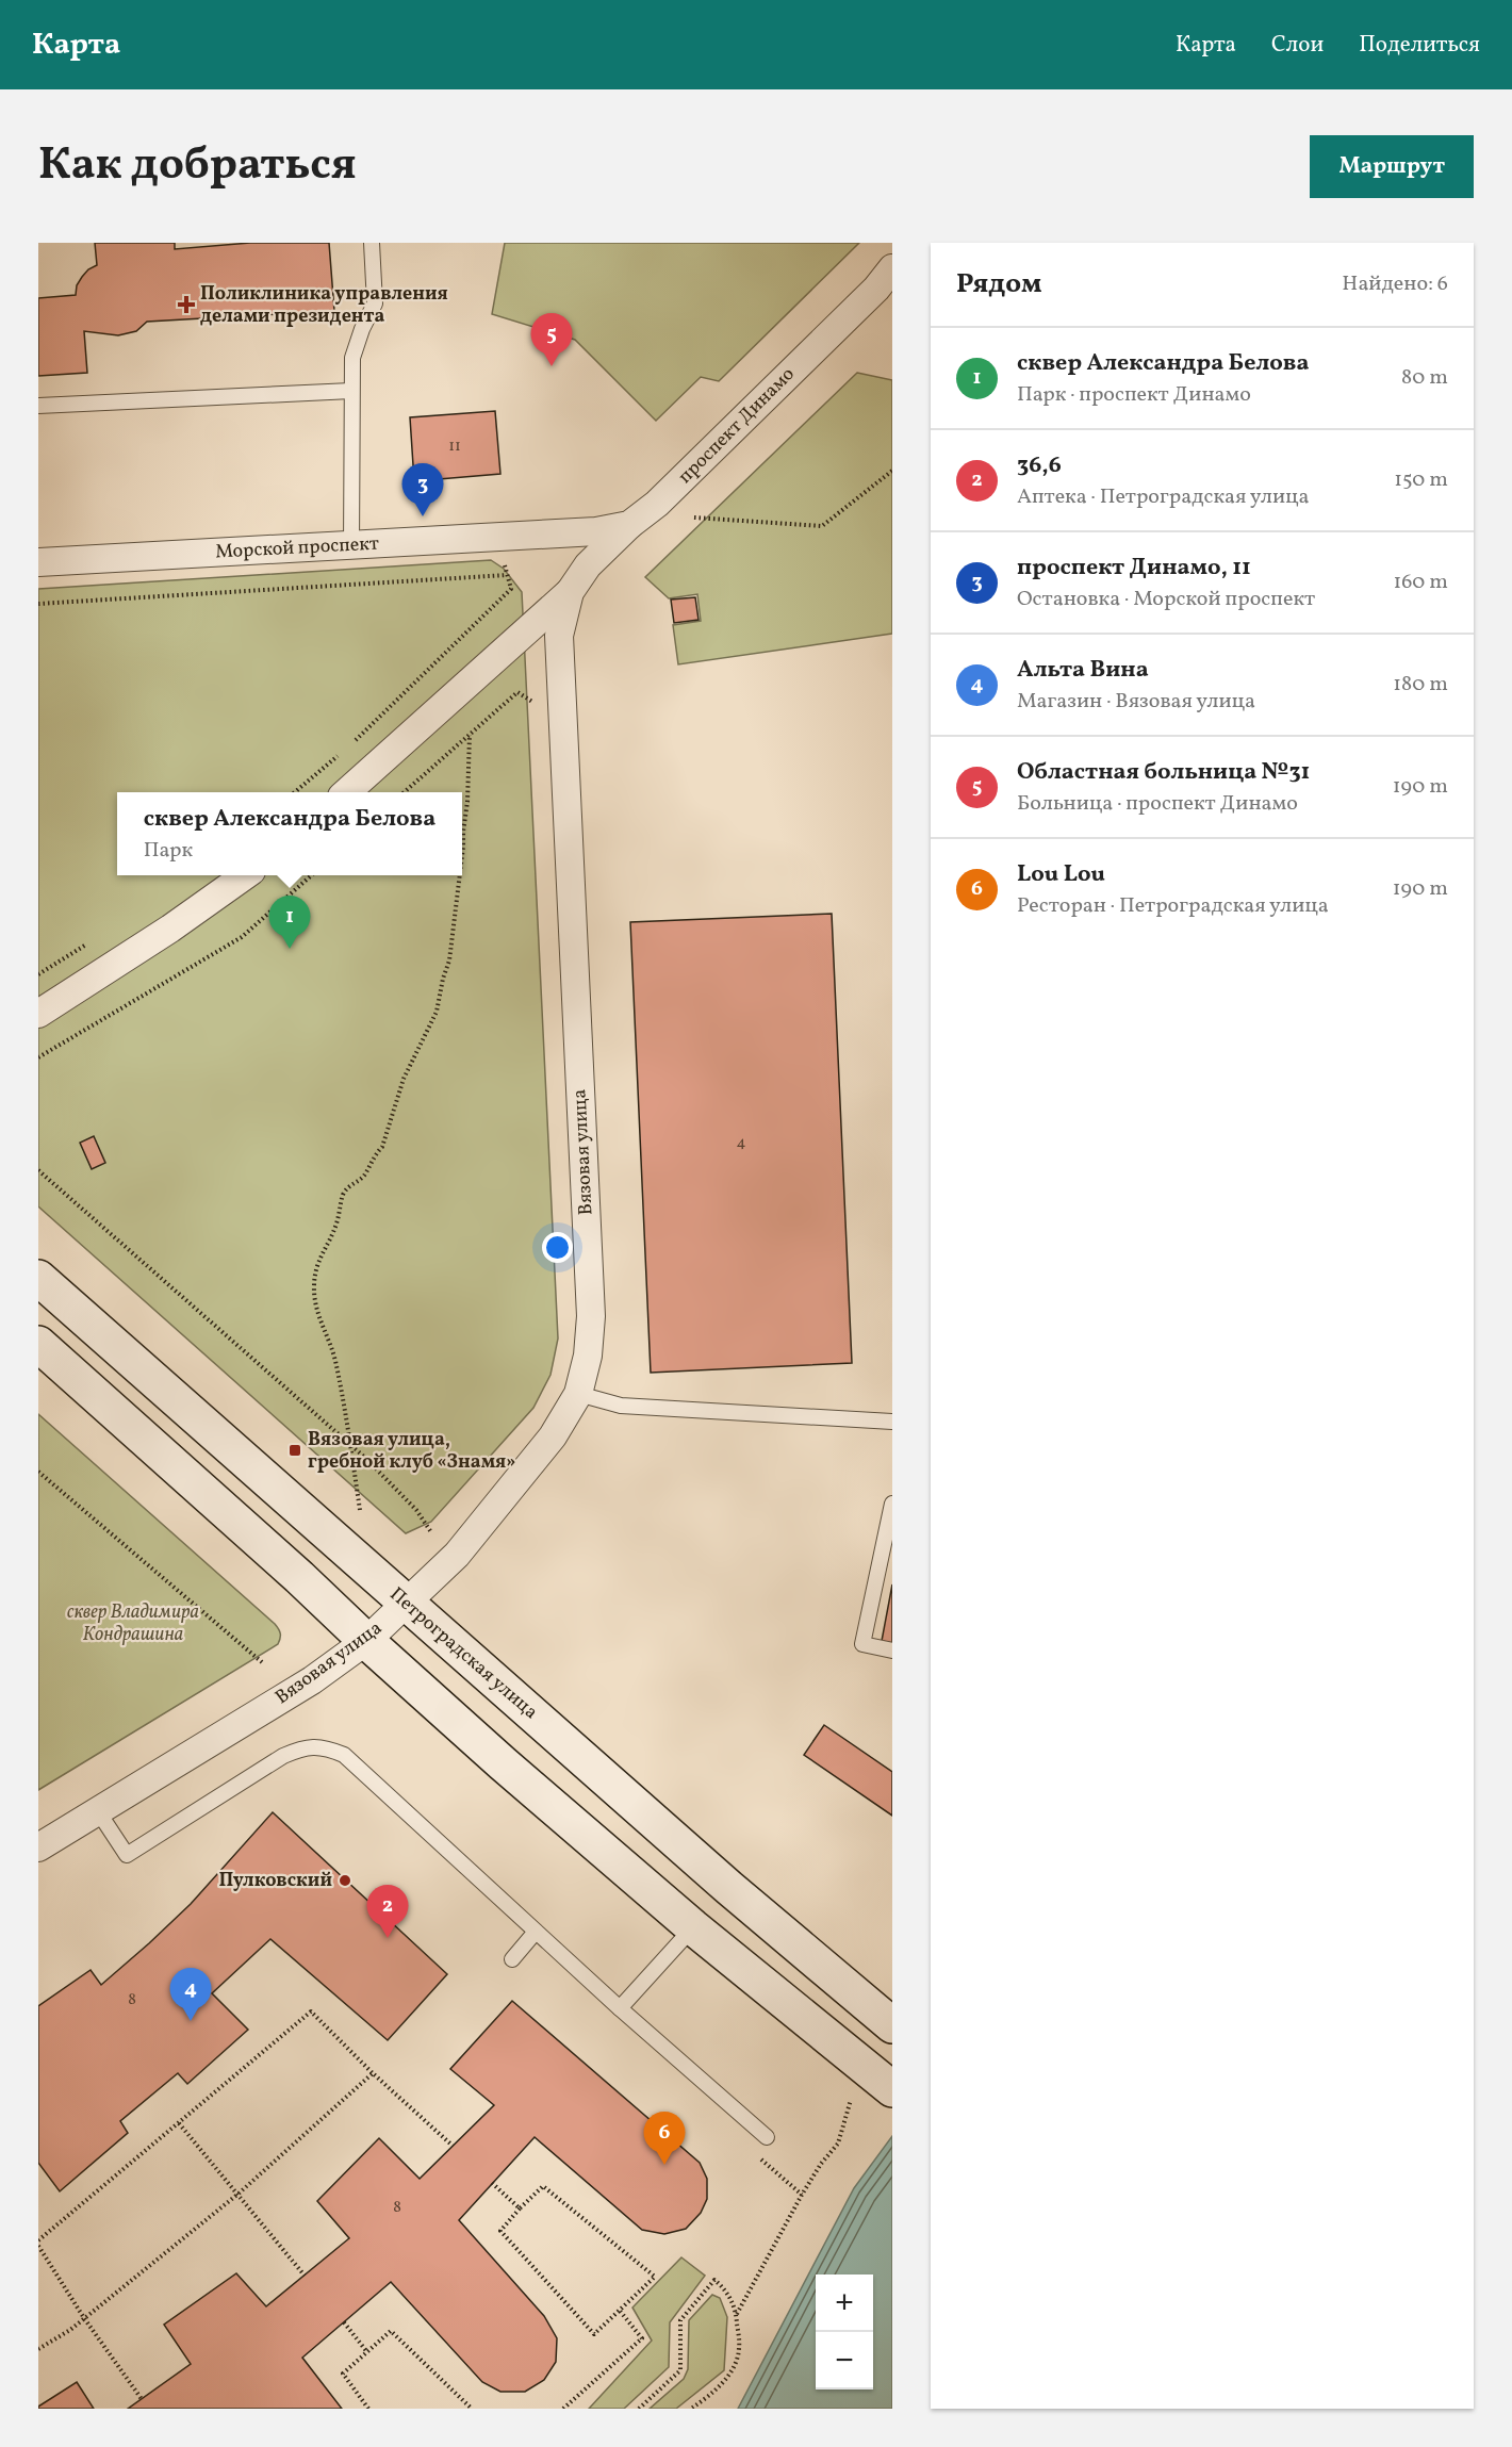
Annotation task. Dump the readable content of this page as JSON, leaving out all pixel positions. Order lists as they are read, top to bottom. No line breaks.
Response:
{"streets":{"street":["проспект Динамо","Морской проспект","Вязовая улица","Петроградская улица"]},"crossings":[["проспект Динамо","Морской проспект"],["проспект Динамо","Вязовая улица"],["Вязовая улица","Петроградская улица"]],"parks":["сквер Владимира Кондрашина"],"places":{"health":["Поликлиника управления делами президента"],"transit":["Вязовая улица, гребной клуб «Знамя»"],"other":["Пулковский"]},"house_numbers":["11","4","8","8"],"page":{"header":"Карта","nav":["Карта","Слои","Поделиться"],"title":"Как добраться","buttons":"Маршрут","heading":["Рядом","Найдено: 6"],"pins":["5","3","1","2","4","6"],"list":[{"mark":"1","name":"сквер Александра Белова","note":"Парк · проспект Динамо","value":"80 m"},{"mark":"2","name":"36,6","note":"Аптека · Петроградская улица","value":"150 m"},{"mark":"3","name":"проспект Динамо, 11","note":"Остановка · Морской проспект","value":"160 m"},{"mark":"4","name":"Альта Вина","note":"Магазин · Вязовая улица","value":"180 m"},{"mark":"5","name":"Областная больница №31","note":"Больница · проспект Динамо","value":"190 m"},{"mark":"6","name":"Lou Lou","note":"Ресторан · Петроградская улица","value":"190 m"}],"popup":["сквер Александра Белова","Парк"],"map_buttons":["+","−"]}}
